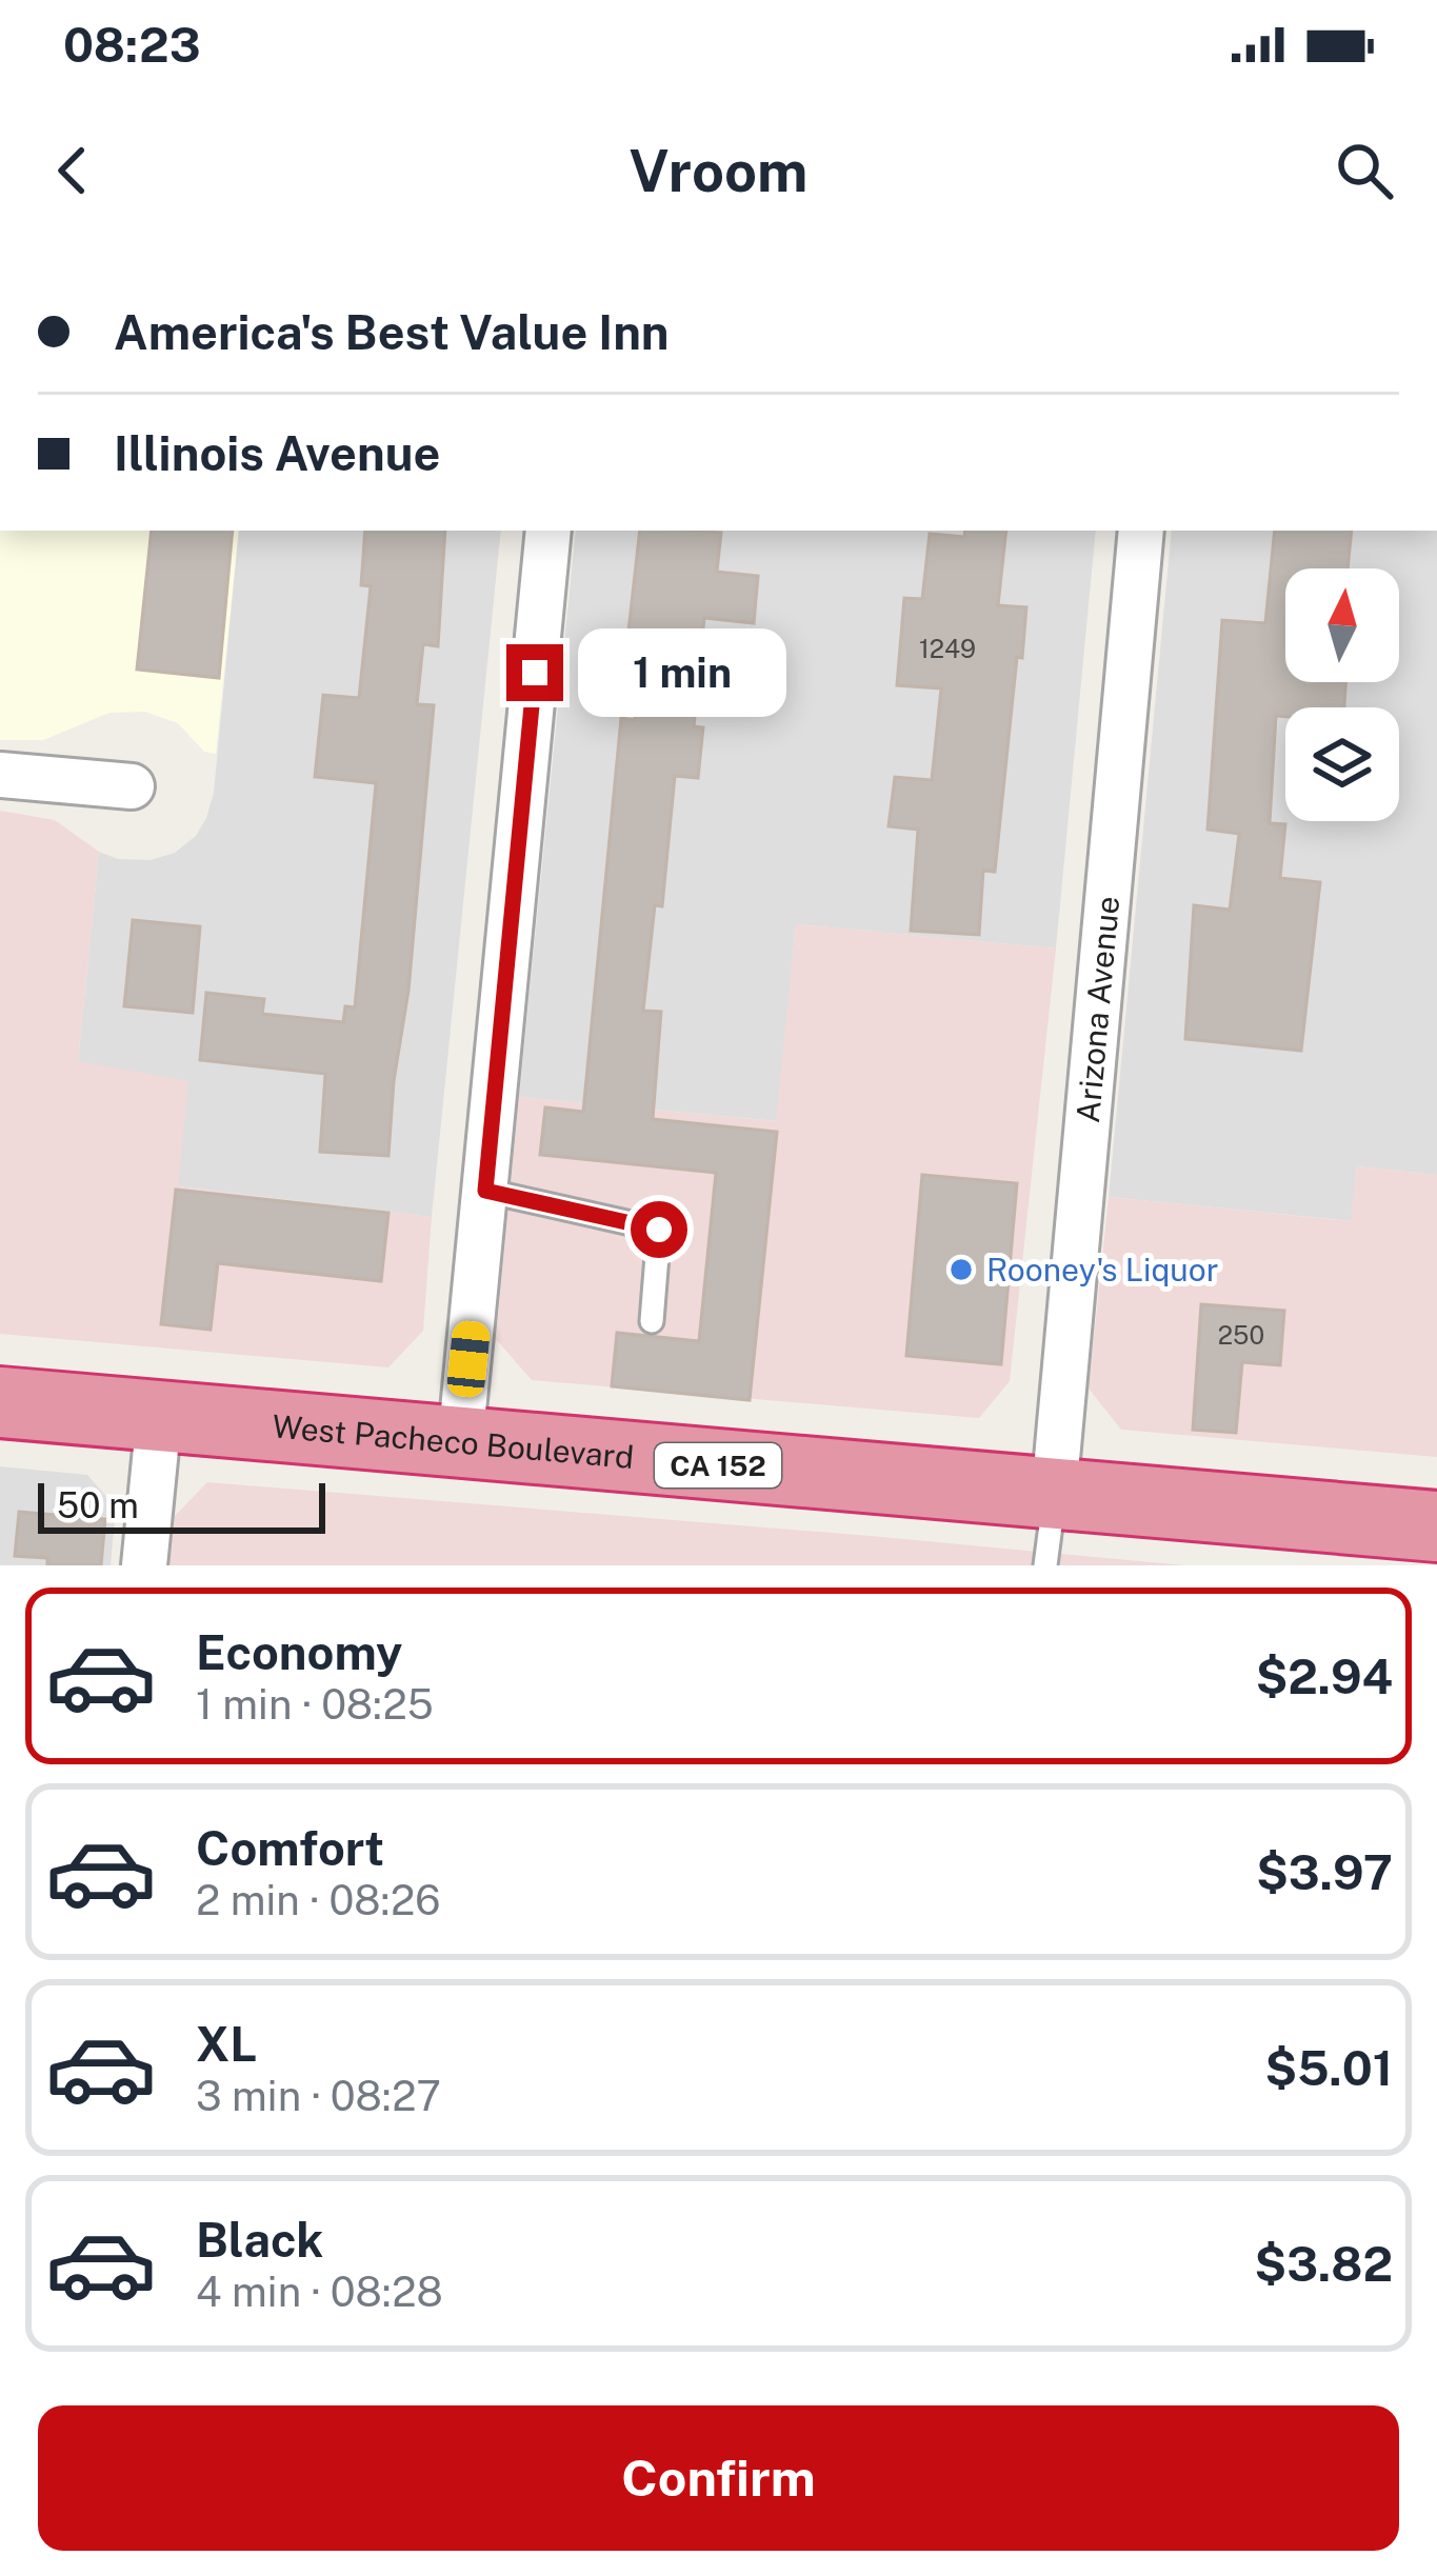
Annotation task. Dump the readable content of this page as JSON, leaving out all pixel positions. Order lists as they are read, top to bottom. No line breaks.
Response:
{"streets":{"highway":["West Pacheco Boulevard","CA 152"],"street":["Arizona Avenue"]},"crossings":[["Arizona Avenue","West Pacheco Boulevard"]],"places":["Rooney's Liquor"],"house_numbers":["1249","250"],"scale_bar":"50 m","north":"top","page":{"status":"08:23","header":"Vroom","banner":["America's Best Value Inn","Illinois Avenue"],"bubble":"1 min","scale":"50 m","list":[{"name":"Economy","note":"1 min · 08:25","value":"$2.94"},{"name":"Comfort","note":"2 min · 08:26","value":"$3.97"},{"name":"XL","note":"3 min · 08:27","value":"$5.01"},{"name":"Black","note":"4 min · 08:28","value":"$3.82"}],"buttons":"Confirm"}}
